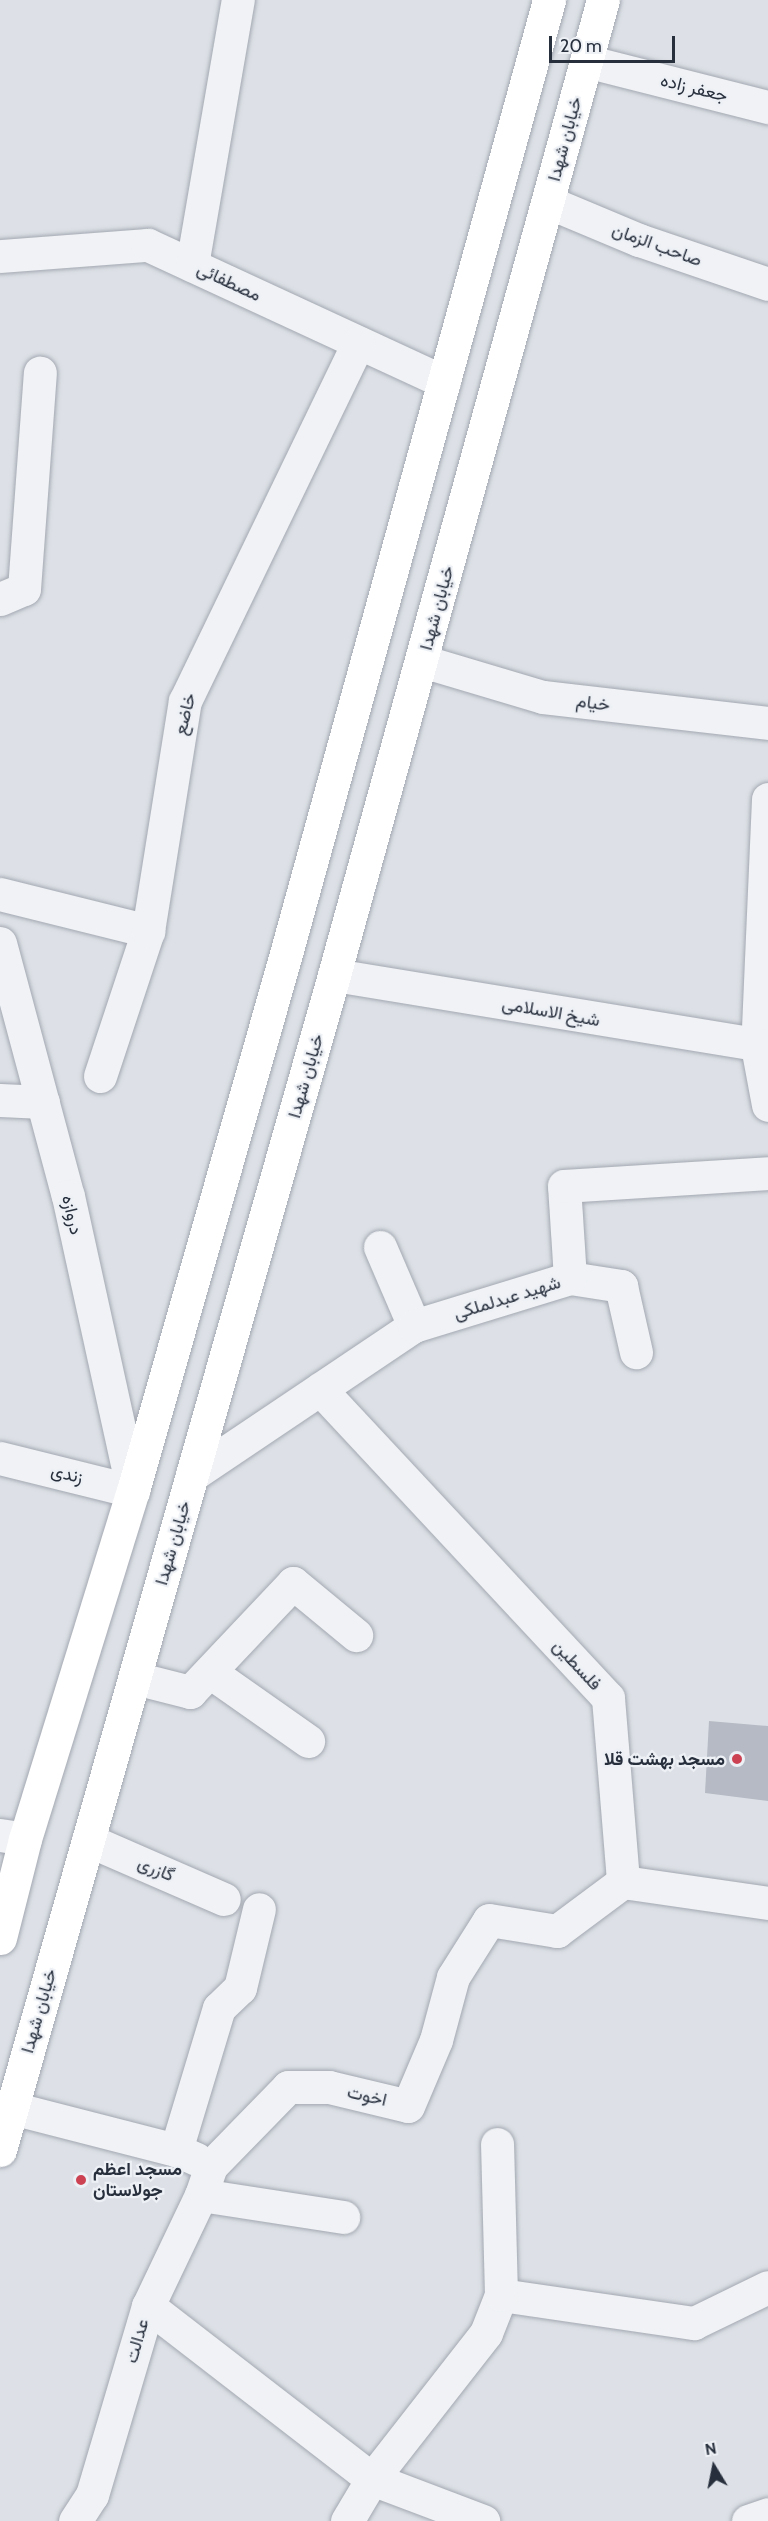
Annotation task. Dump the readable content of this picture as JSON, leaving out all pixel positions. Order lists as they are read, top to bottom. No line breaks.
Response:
{"streets":{"main road":["خیابان شهدا"],"street":["جعفر زاده","صاحب الزمان","مصطفائی","خیام","خاضع","شیخ الاسلامی","دروازه","شهید عبدلملکی","زندی","فلسطین","گازری","اخوت","عدالت"]},"crossings":[["جعفر زاده","خیابان شهدا"],["خیابان شهدا","صاحب الزمان"],["خیابان شهدا","خیام"],["خیابان شهدا","شیخ الاسلامی"],["خیابان شهدا","شهید عبدلملکی"],["خیابان شهدا","گازری"],["مصطفائی","خاضع"],["دروازه","زندی"],["شهید عبدلملکی","فلسطین"],["فلسطین","اخوت"],["اخوت","عدالت"]],"places":["مسجد بهشت قلا","مسجد اعظم جولاستان"],"scale_bar":"20 m","north":"top"}
